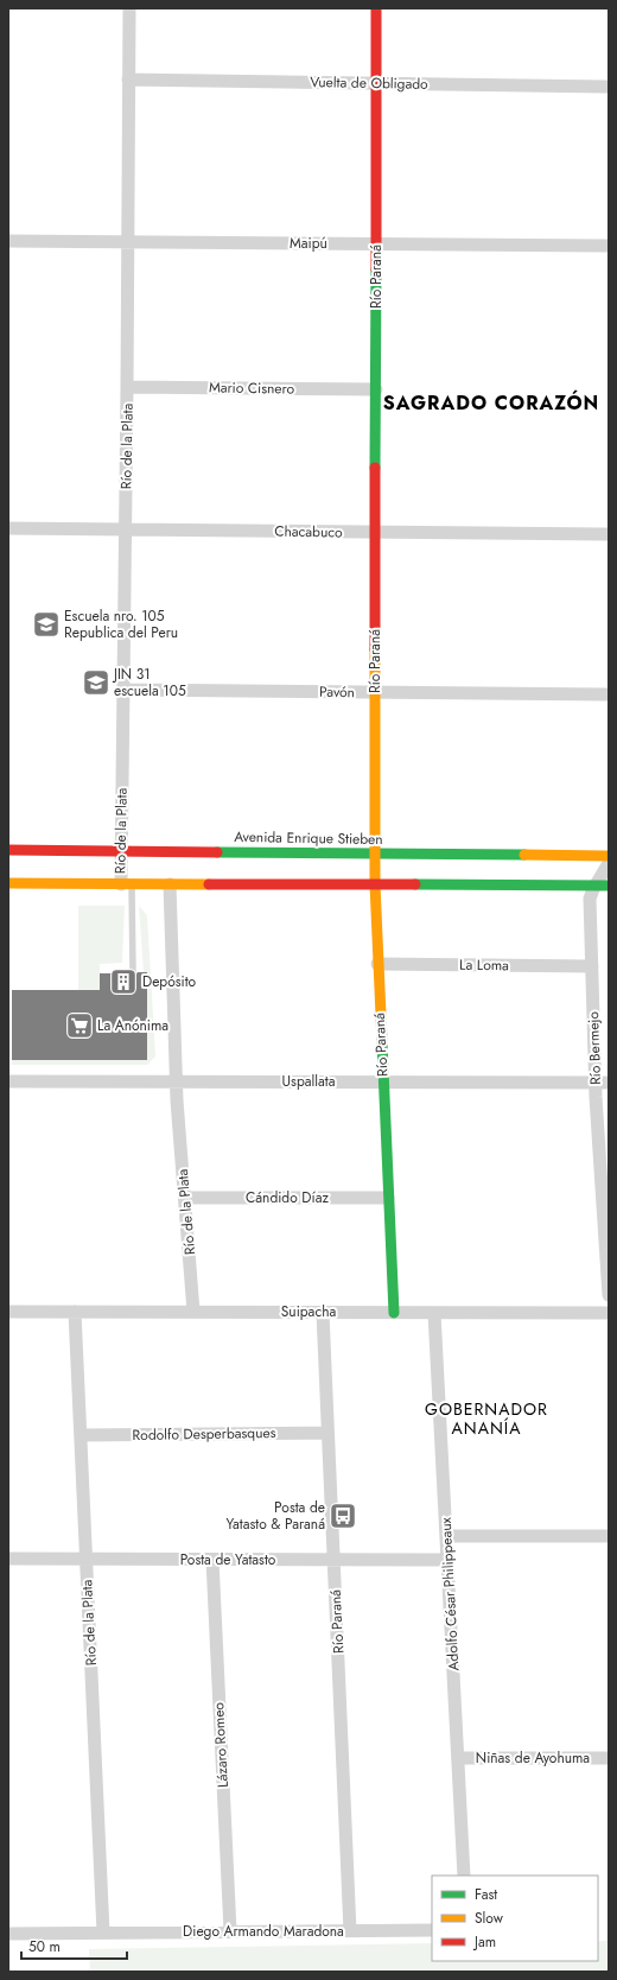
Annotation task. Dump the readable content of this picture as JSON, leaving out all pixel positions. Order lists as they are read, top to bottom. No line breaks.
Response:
{"streets":{"street":["Vuelta de Obligado","Maipú","Río Paraná","Mario Cisnero","Río de la Plata","Chacabuco","Pavón","Avenida Enrique Stieben","La Loma","Río Bermejo","Uspallata","Cándido Díaz","Suipacha","Rodolfo Desperbasques","Posta de Yatasto","Adolfo César Philippeaux","Lázaro Romeo","Niñas de Ayohuma","Diego Armando Maradona"]},"crossings":[["Vuelta de Obligado","Río Paraná"],["Vuelta de Obligado","Río de la Plata"],["Maipú","Río Paraná"],["Maipú","Río de la Plata"],["Río Paraná","Mario Cisnero"],["Río Paraná","Chacabuco"],["Río Paraná","Pavón"],["Río Paraná","Avenida Enrique Stieben"],["Río Paraná","La Loma"],["Río Paraná","Uspallata"],["Río Paraná","Cándido Díaz"],["Río Paraná","Suipacha"],["Río Paraná","Rodolfo Desperbasques"],["Río Paraná","Posta de Yatasto"],["Río Paraná","Diego Armando Maradona"],["Mario Cisnero","Río de la Plata"],["Río de la Plata","Chacabuco"],["Río de la Plata","Pavón"],["Río de la Plata","Avenida Enrique Stieben"],["Río de la Plata","Uspallata"],["Río de la Plata","Cándido Díaz"],["Río de la Plata","Suipacha"],["Río de la Plata","Rodolfo Desperbasques"],["Río de la Plata","Posta de Yatasto"],["Río de la Plata","Diego Armando Maradona"],["La Loma","Río Bermejo"],["Río Bermejo","Uspallata"],["Suipacha","Adolfo César Philippeaux"],["Posta de Yatasto","Adolfo César Philippeaux"],["Posta de Yatasto","Lázaro Romeo"],["Adolfo César Philippeaux","Niñas de Ayohuma"],["Lázaro Romeo","Diego Armando Maradona"]],"districts":["SAGRADO CORAZÓN","GOBERNADOR ANANÍA"],"places":{"school or university":["Escuela nro. 105 Republica del Peru","JIN 31 escuela 105"],"building":["Depósito"],"supermarket":["La Anónima"],"bus stop":["Posta de Yatasto & Paraná"]},"legend":["Fast","Slow","Jam"],"scale_bar":"50 m"}
